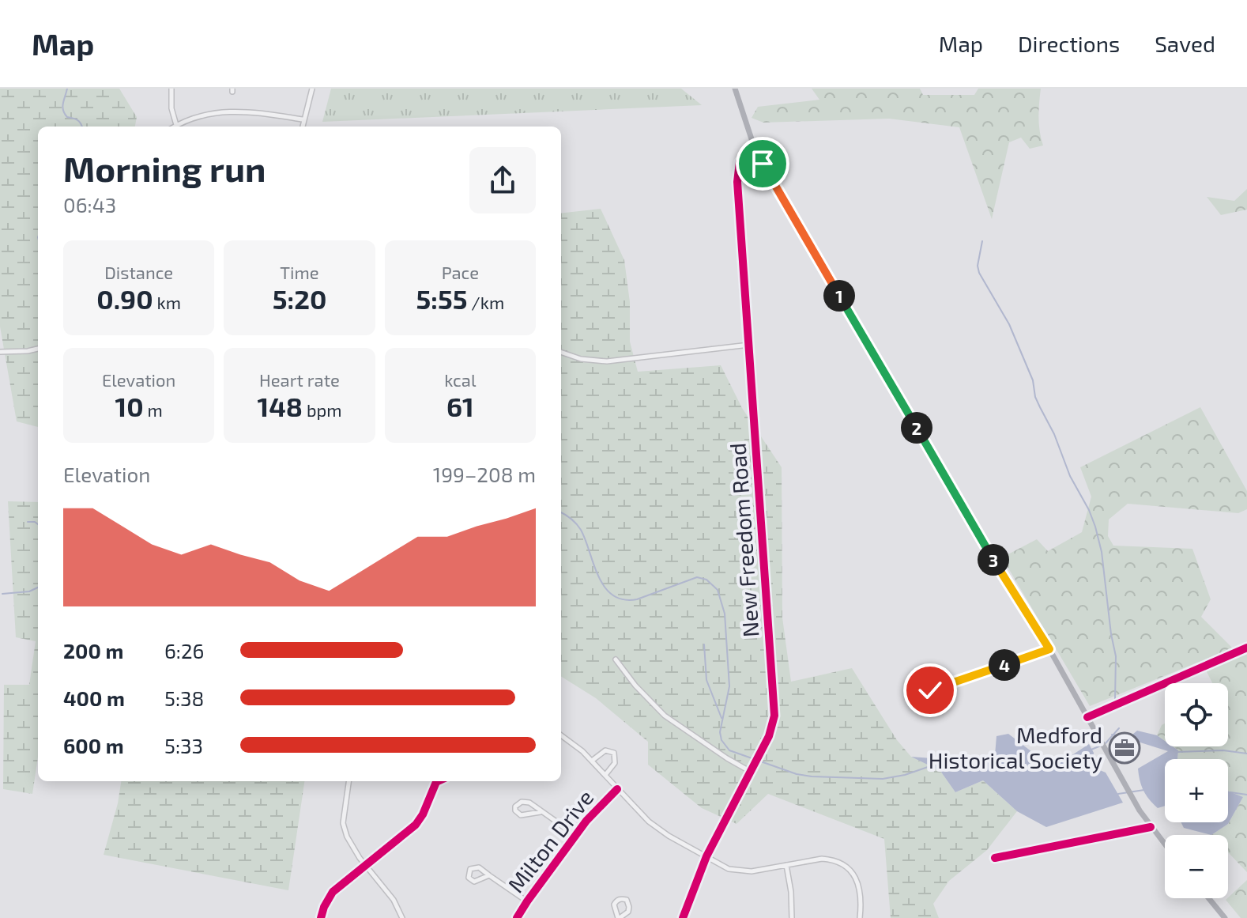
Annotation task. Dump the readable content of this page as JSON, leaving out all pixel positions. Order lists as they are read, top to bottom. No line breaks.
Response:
{"streets":{"street":["New Freedom Road","Milton Drive"]},"places":{"office":["Medford Historical Society"]},"page":{"header":"Map","nav":["Map","Directions","Saved"],"heading":["Morning run","06:43"],"stats":[["Distance","0.90 km"],["Time","5:20"],["Pace","5:55 /km"],["Elevation","10 m"],["Heart rate","148 bpm"],["kcal","61"]],"pins":["1","2","3","4"],"chart":["Elevation","199–208 m"],"list":[{"name":"200 m","note":"6:26"},{"name":"400 m","note":"5:38"},{"name":"600 m","note":"5:33"}],"map_buttons":["+","−"]}}
